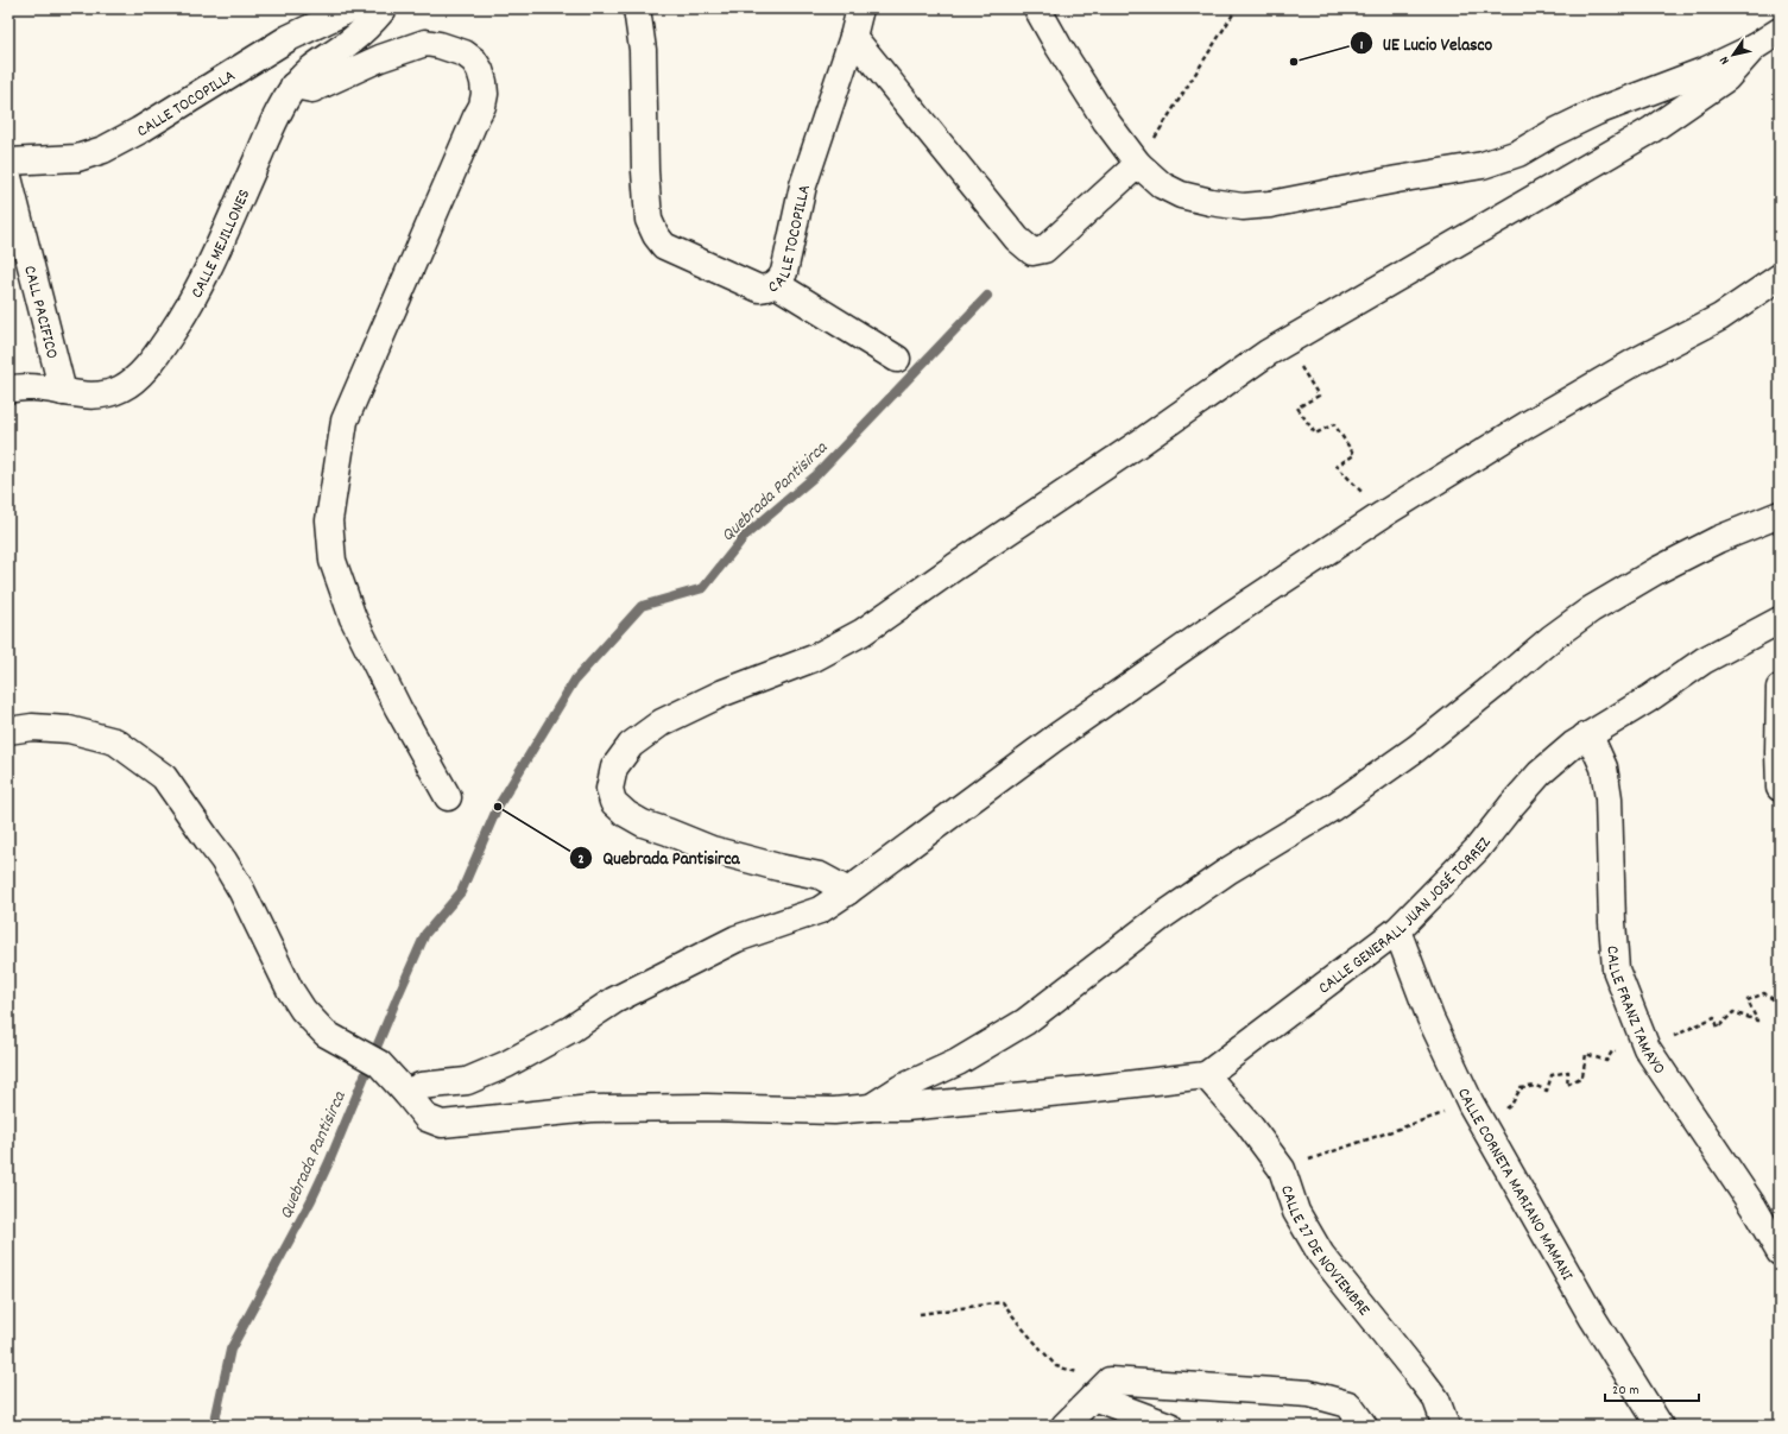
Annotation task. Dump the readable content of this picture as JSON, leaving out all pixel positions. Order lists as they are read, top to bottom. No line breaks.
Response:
{"streets":{"street":["CALLE TOCOPILLA","CALLE MEJILLONES","CALL PACIFICO","CALLE GENERALL JUAN JOSÉ TORREZ","CALLE FRANZ TAMAYO","CALLE CORNETA MARIANO MAMANI","CALLE 27 DE NOVIEMBRE"]},"crossings":[["CALLE MEJILLONES","CALL PACIFICO"],["CALLE GENERALL JUAN JOSÉ TORREZ","CALLE FRANZ TAMAYO"],["CALLE GENERALL JUAN JOSÉ TORREZ","CALLE CORNETA MARIANO MAMANI"],["CALLE GENERALL JUAN JOSÉ TORREZ","CALLE 27 DE NOVIEMBRE"]],"water":["Quebrada Pantisirca"],"places":["UE Lucio Velasco","Quebrada Pantisirca"],"scale_bar":"20 m","north":"bottom left"}
